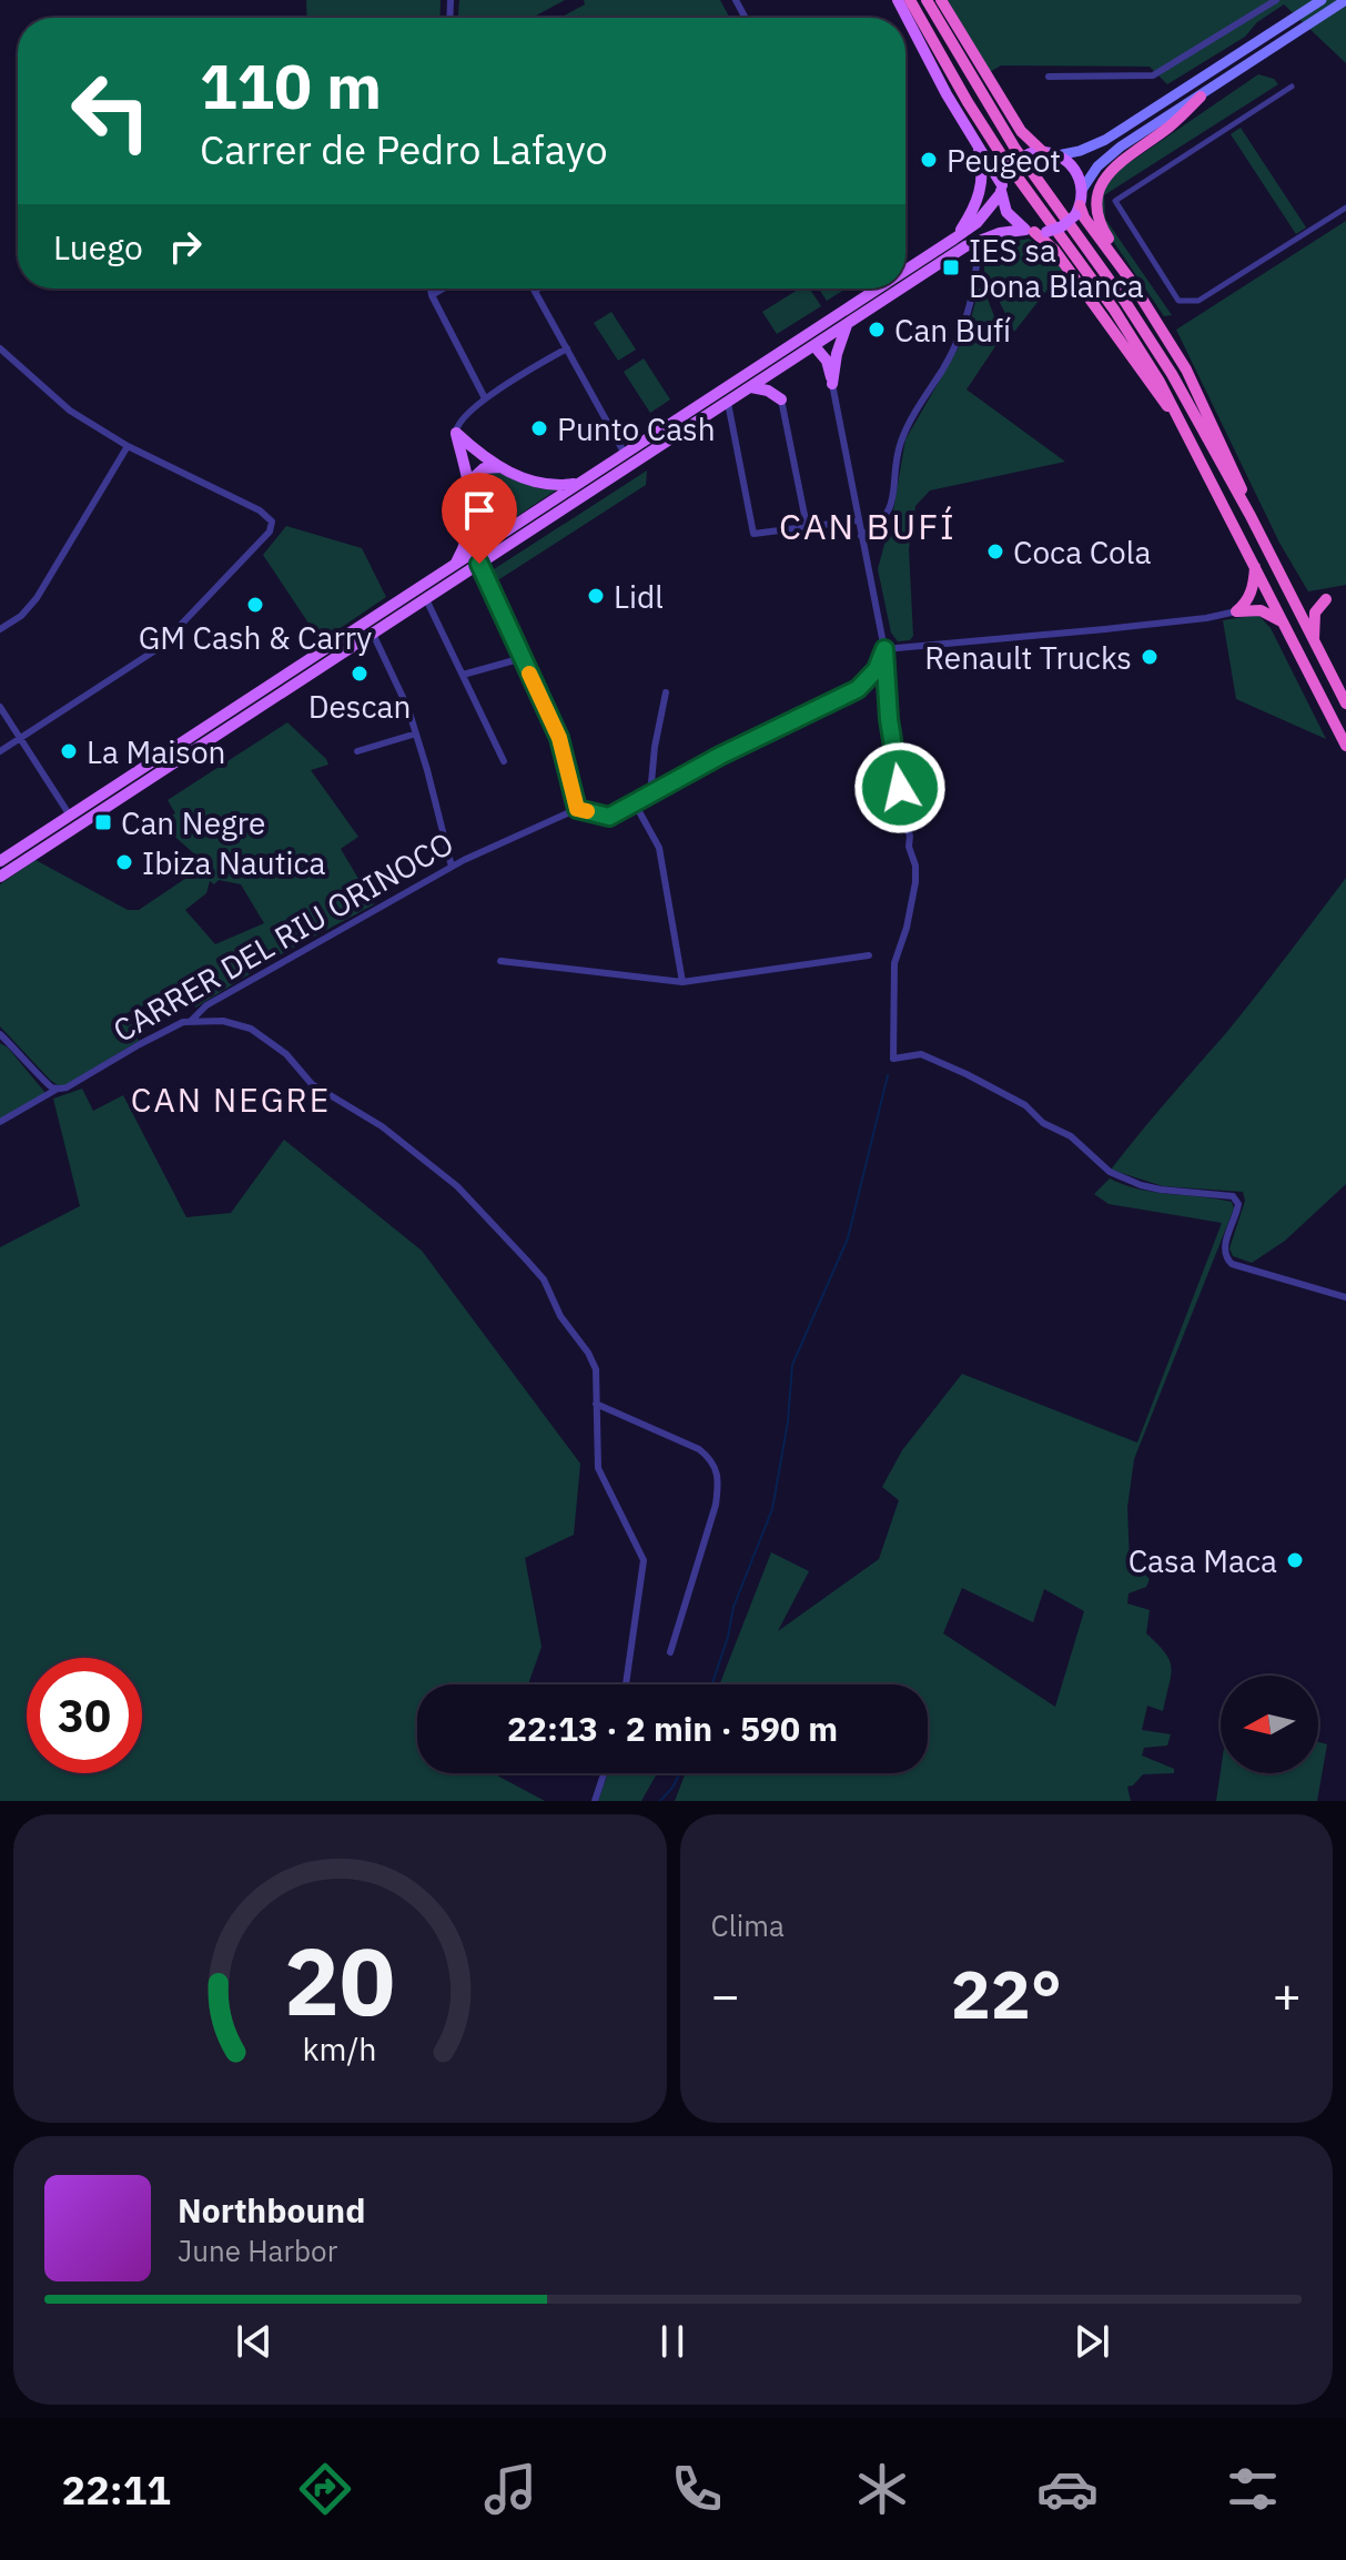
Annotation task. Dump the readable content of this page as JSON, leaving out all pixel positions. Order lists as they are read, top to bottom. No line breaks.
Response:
{"streets":{"street":["CARRER DEL RIU ORINOCO"]},"districts":["CAN BUFÍ","CAN NEGRE"],"places":{"other":["Peugeot","Can Bufí","Punto Cash","Coca Cola","Lidl","GM Cash & Carry","Renault Trucks","Descan","La Maison","Ibiza Nautica","Casa Maca"],"transit":["IES sa Dona Blanca","Can Negre"]},"north":"left","page":{"turn":["110 m","Carrer de Pedro Lafayo"],"then":"Luego","limit":"30","trip":"22:13 · 2 min · 590 m","tile":"Clima","heat":["−","22°","+"],"song":["Northbound","June Harbor"],"tabs":"22:11","gauge":["20","km/h"]}}
